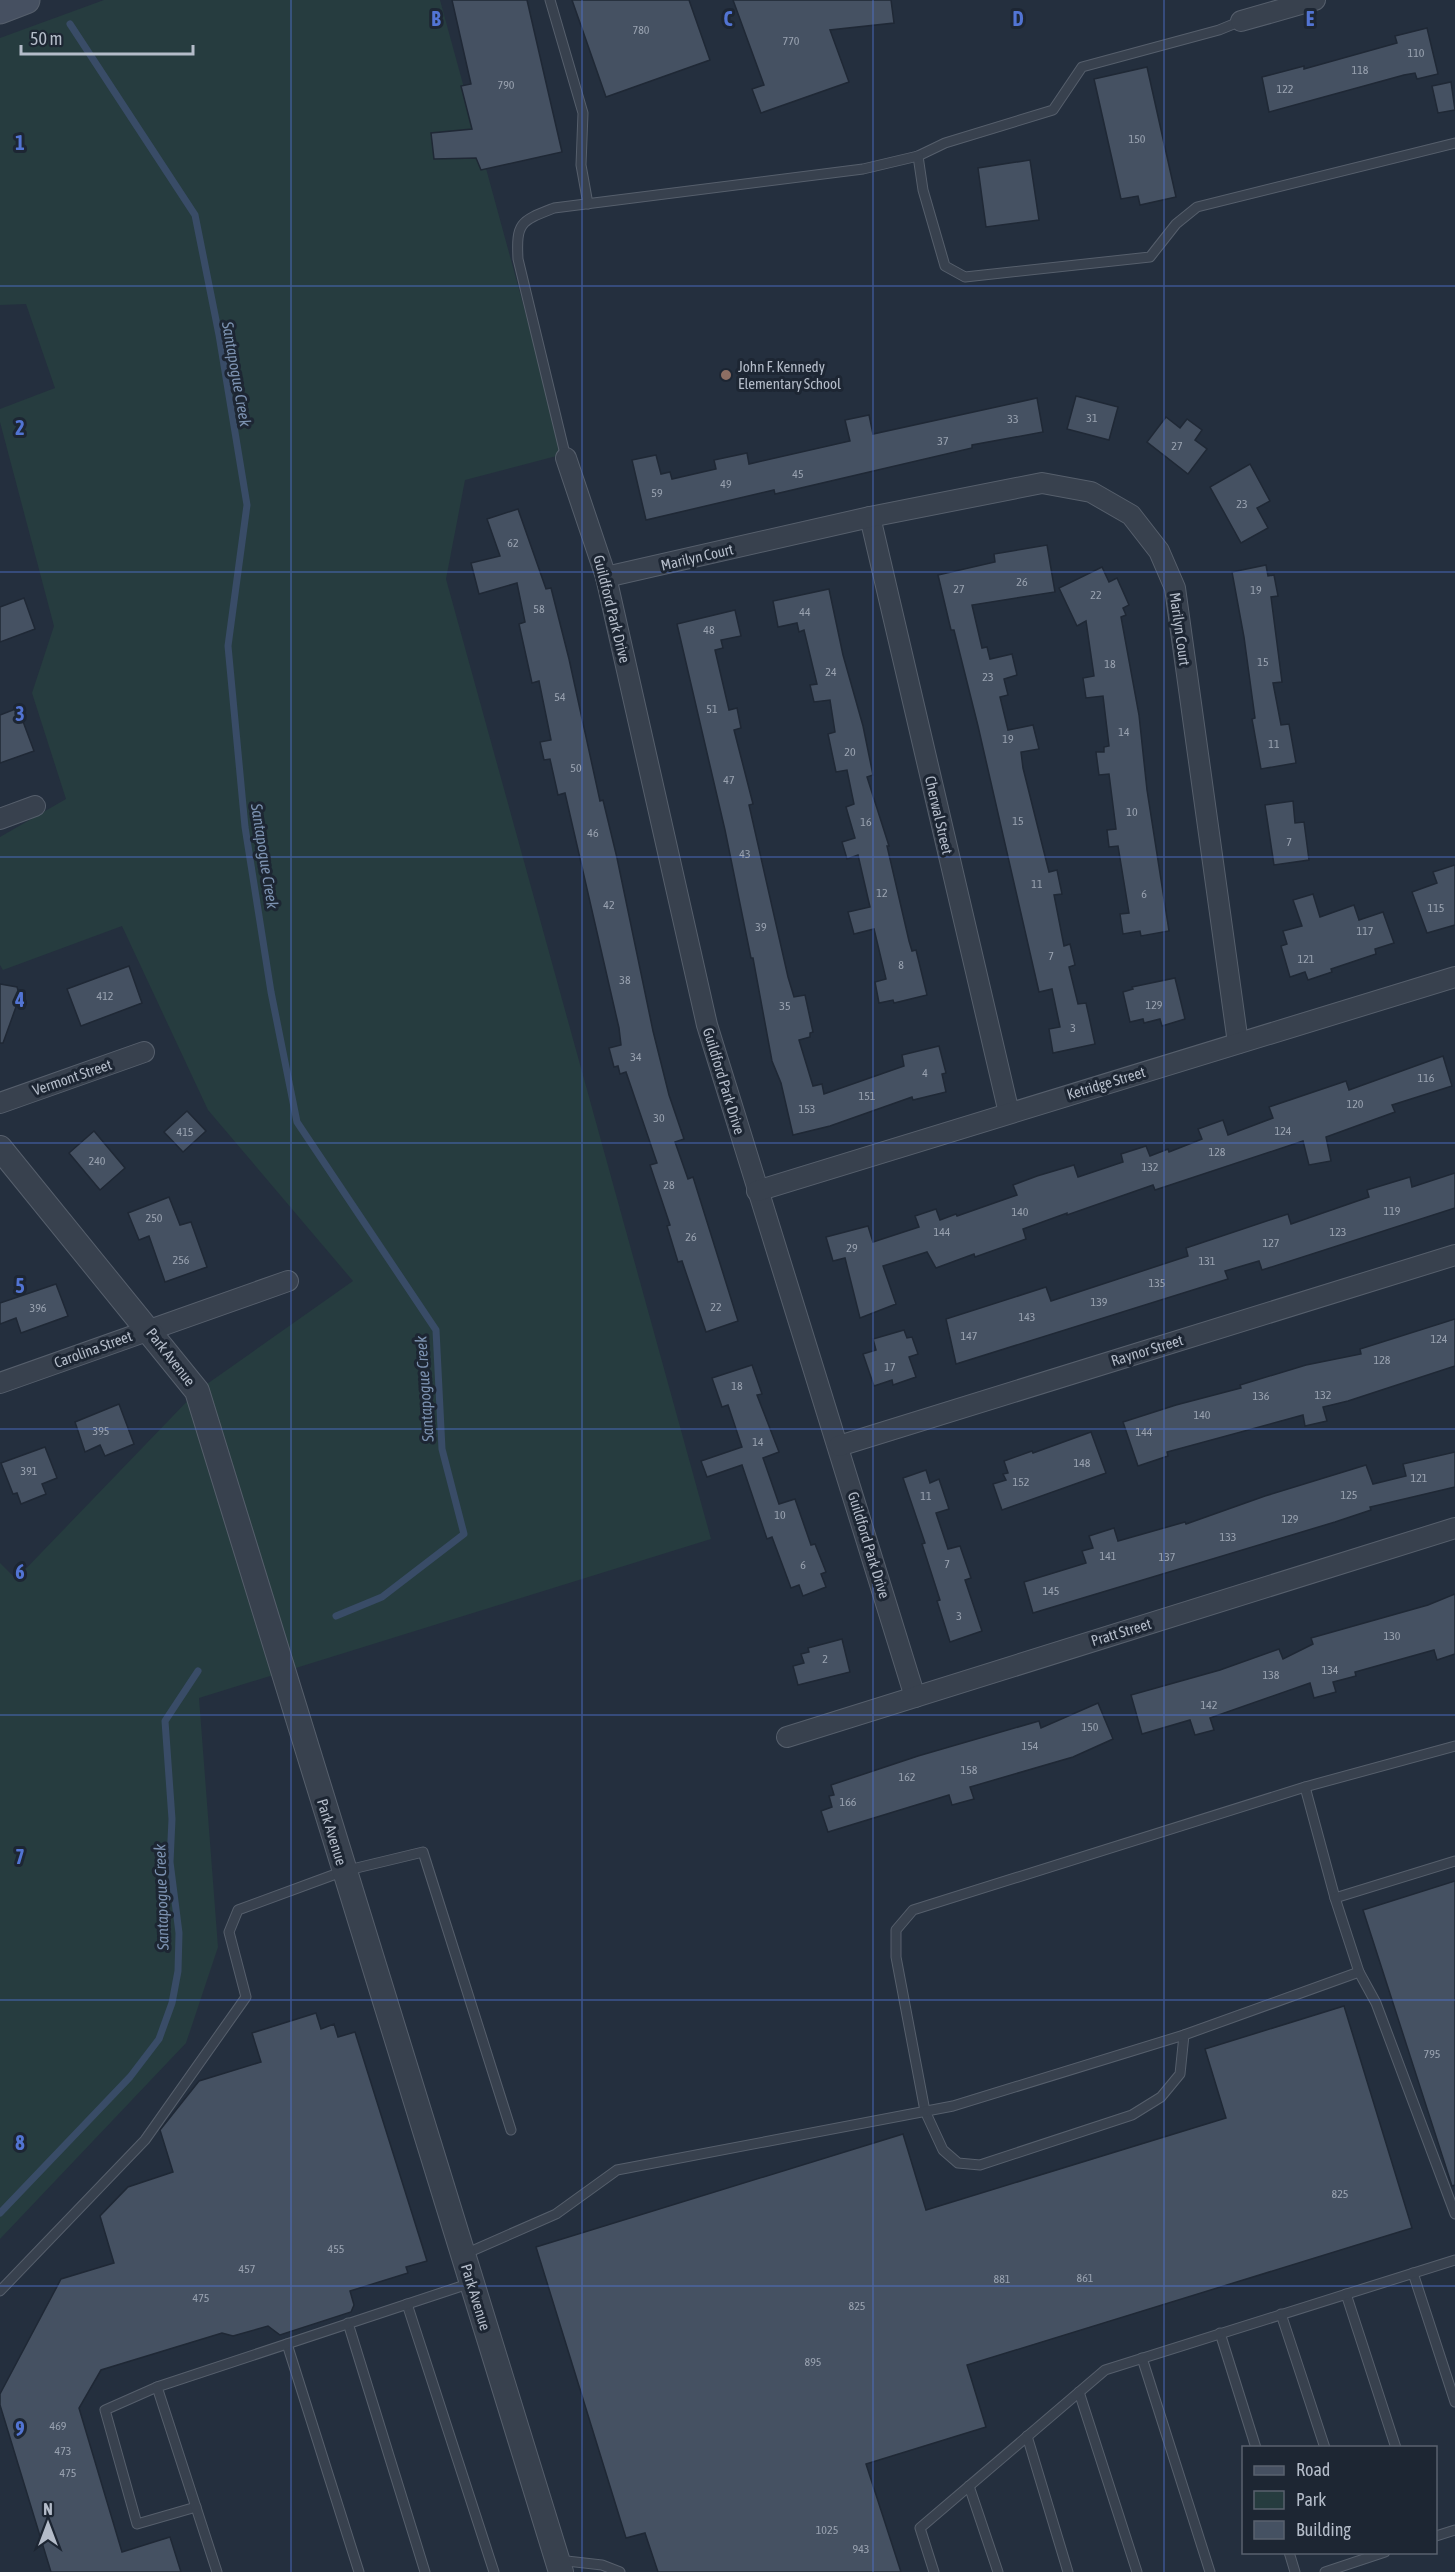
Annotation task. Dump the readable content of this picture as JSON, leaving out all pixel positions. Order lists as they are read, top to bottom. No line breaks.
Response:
{"streets":{"street":["Marilyn Court","Guildford Park Drive","Cherwal Street","Vermont Street","Ketridge Street","Carolina Street","Raynor Street","Park Avenue","Pratt Street"]},"crossings":[["Marilyn Court","Guildford Park Drive"],["Marilyn Court","Cherwal Street"],["Marilyn Court","Ketridge Street"],["Guildford Park Drive","Ketridge Street"],["Guildford Park Drive","Raynor Street"],["Guildford Park Drive","Pratt Street"],["Cherwal Street","Ketridge Street"],["Carolina Street","Park Avenue"]],"water":["Santapogue Creek"],"places":["John F. Kennedy Elementary School"],"house_numbers":["780","770","110","118","790","122","150","31","33","37","27","45","49","59","23","62","26","27","19","22","58","44","48","15","18","24","23","54","51","14","19","11","20","50","47","10","15","16","46","7","43","11","12","6","42","115","39","117","7","121","8","38","412","129","35","3","34","4","116","151","120","153","30","124","415","128","240","132","28","119","140","250","144","123","26","127","29","256","131","135","139","22","396","143","147","124","128","17","18","132","136","140","395","144","14","148","391","121","152","125","11","10","129","133","141","137","7","6","145","3","130","2","134","138","142","150","154","158","162","166","795","825","455","457","861","881","475","825","895","469","473","475","1025","943"],"legend":["Road","Park","Building"],"scale_bar":"50 m","north":"top","grid":{"columns":["B","C","D","E"],"rows":["1","2","3","4","5","6","7","8","9"]}}
